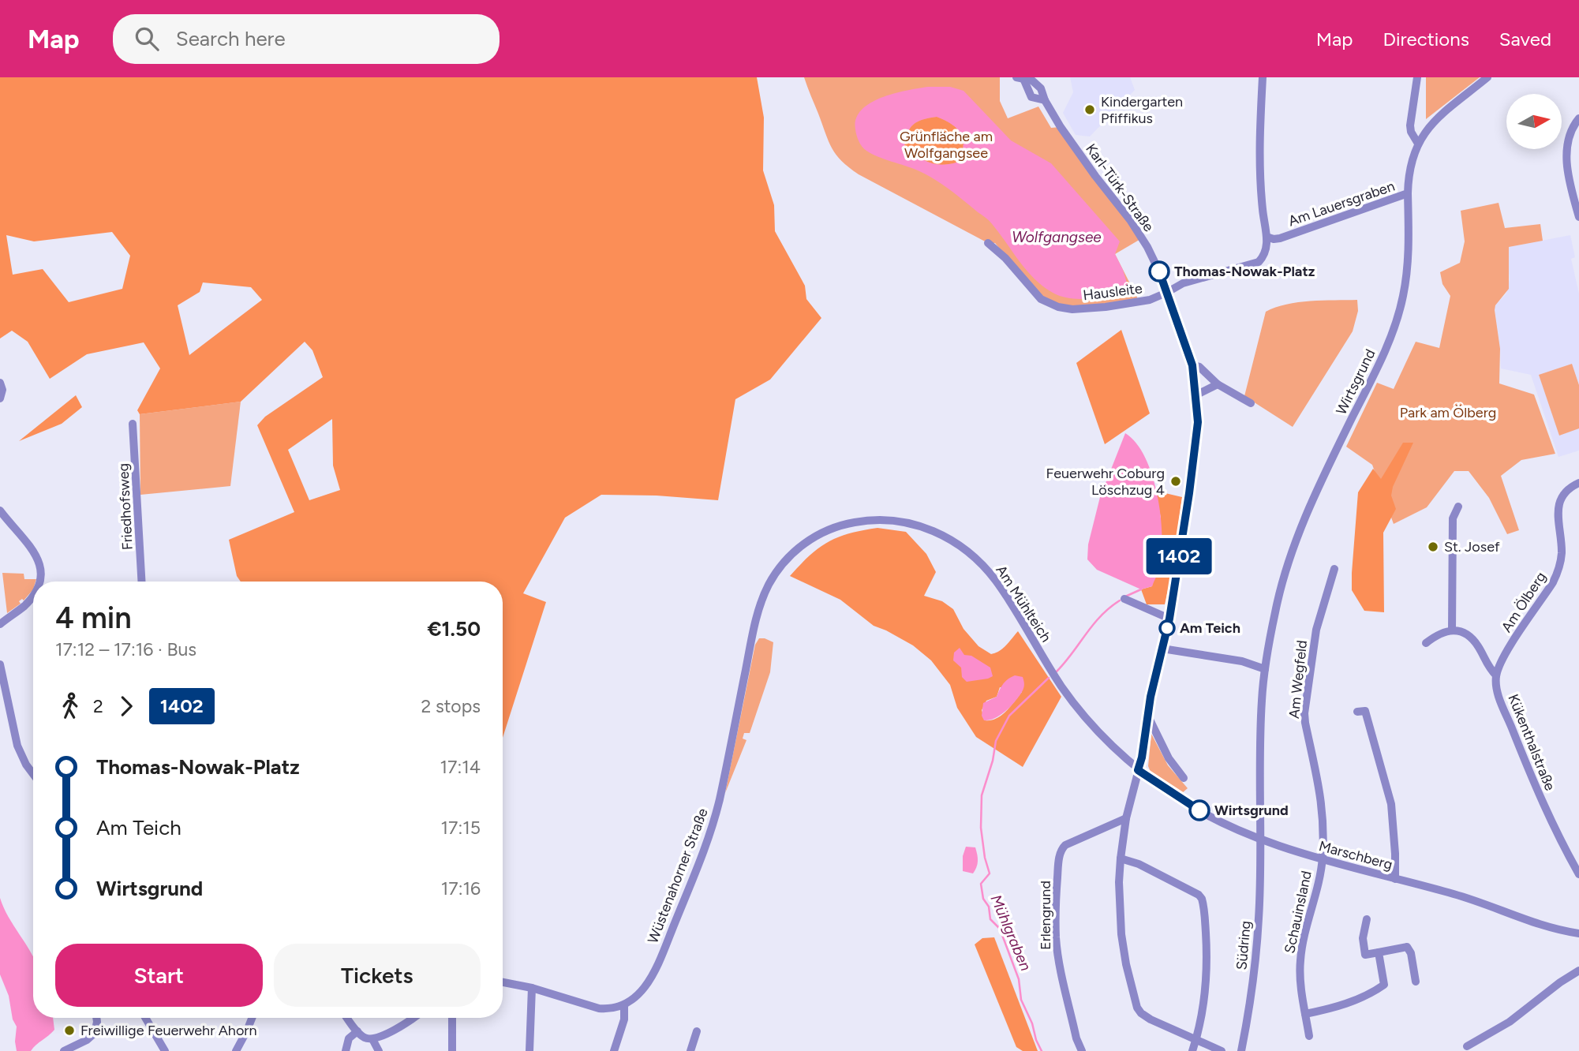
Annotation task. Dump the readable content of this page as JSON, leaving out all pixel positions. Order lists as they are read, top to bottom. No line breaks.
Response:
{"streets":{"street":["Karl-Türk-Straße","Am Lauersgraben","Hausleite","Wirtsgrund","Friedhofsweg","Am Ölberg","Am Mühlteich","Am Wegfeld","Kükenthalstraße","Marschberg","Wüstenahorner Straße","Schauinsland","Erlengrund","Südring"]},"crossings":[["Karl-Türk-Straße","Hausleite"],["Karl-Türk-Straße","Am Mühlteich"],["Karl-Türk-Straße","Marschberg"],["Karl-Türk-Straße","Erlengrund"],["Am Lauersgraben","Hausleite"],["Am Lauersgraben","Wirtsgrund"],["Wirtsgrund","Marschberg"],["Wirtsgrund","Südring"],["Am Ölberg","Kükenthalstraße"],["Am Mühlteich","Marschberg"],["Am Mühlteich","Wüstenahorner Straße"],["Am Wegfeld","Marschberg"],["Am Wegfeld","Schauinsland"],["Marschberg","Schauinsland"],["Marschberg","Südring"]],"water":["Wolfgangsee","Mühlgraben"],"parks":["Grünfläche am Wolfgangsee","Park am Ölberg"],"places":["Kindergarten Pfiffikus","Thomas-Nowak-Platz","Feuerwehr Coburg Löschzug 4","St. Josef","Am Teich","Wirtsgrund","Freiwillige Feuerwehr Ahorn"],"lines":["bus line 1402"],"north":"right","page":{"header":"Map","search":"Search here","nav":["Map","Directions","Saved"],"on_map":"1402","heading":["4 min","17:12 – 17:16 · Bus","€1.50"],"legs":["2","1402","2 stops"],"list":[{"name":"Thomas-Nowak-Platz","value":"17:14"},{"name":"Am Teich","value":"17:15"},{"name":"Wirtsgrund","value":"17:16"}],"buttons":["Start","Tickets"]}}
